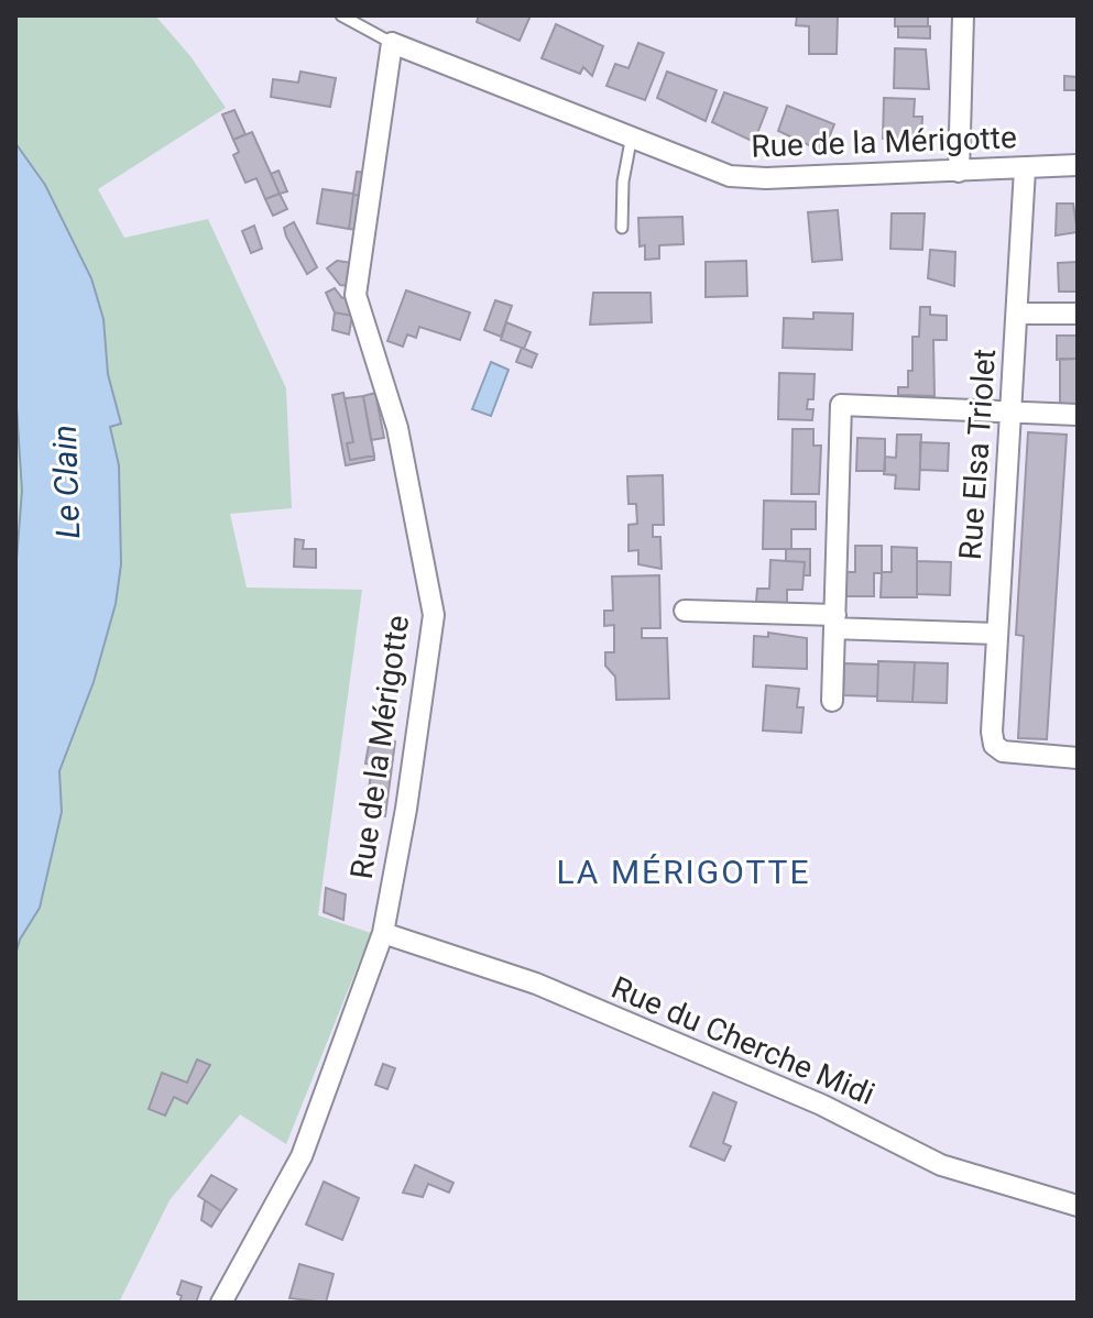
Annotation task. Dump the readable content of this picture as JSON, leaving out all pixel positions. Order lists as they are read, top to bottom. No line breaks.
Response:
{"streets":{"street":["Rue de la Mérigotte","Rue Elsa Triolet","Rue du Cherche Midi"]},"crossings":[["Rue de la Mérigotte","Rue Elsa Triolet"],["Rue de la Mérigotte","Rue du Cherche Midi"]],"districts":["LA MÉRIGOTTE"],"water":["Le Clain"]}
